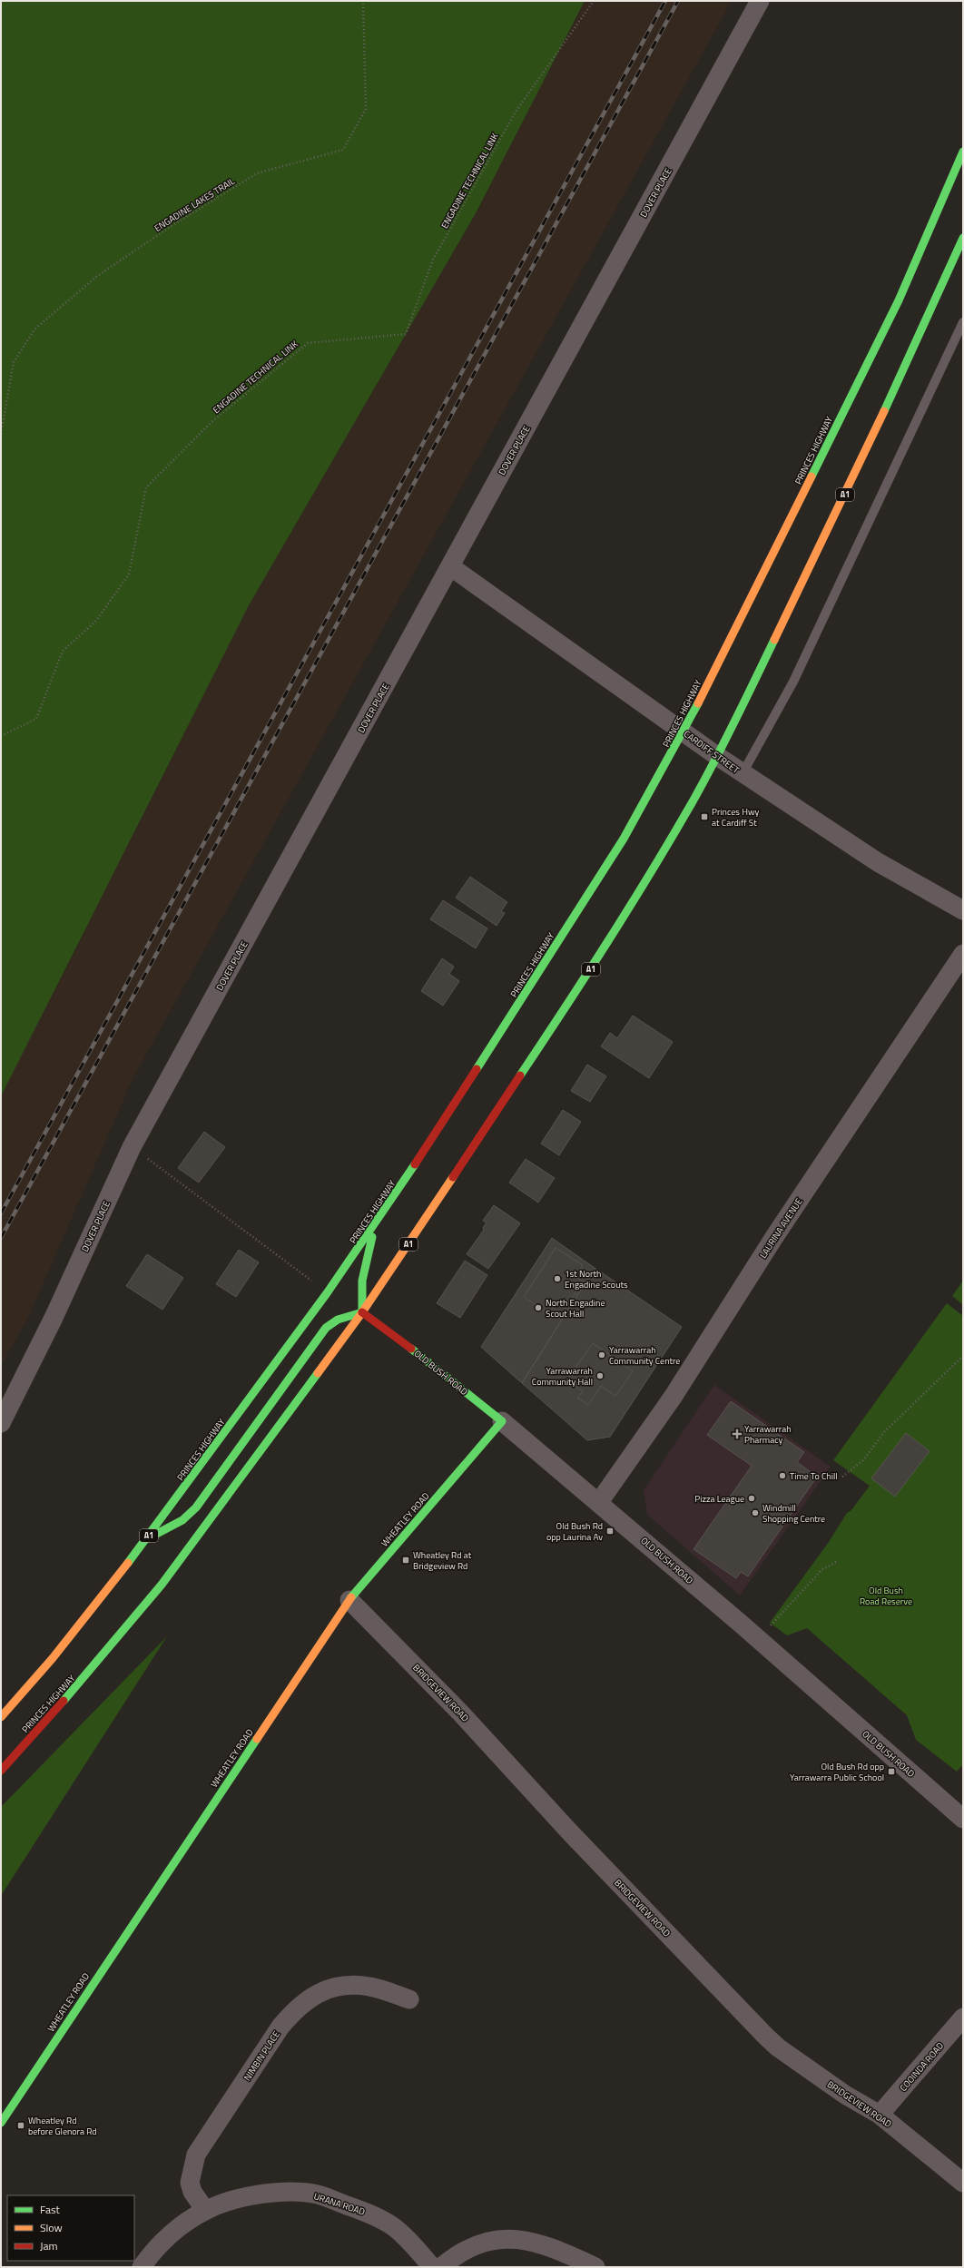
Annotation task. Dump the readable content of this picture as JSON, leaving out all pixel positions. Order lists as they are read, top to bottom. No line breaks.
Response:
{"streets":{"main road":["PRINCES HIGHWAY","A1","OLD BUSH ROAD","WHEATLEY ROAD"],"street":["DOVER PLACE","CARDIFF STREET","LAURINA AVENUE","BRIDGEVIEW ROAD","NIMBIN PLACE","COOINDA ROAD","URANA ROAD"],"path":["ENGADINE TECHNICAL LINK","ENGADINE LAKES TRAIL"]},"crossings":[["DOVER PLACE","CARDIFF STREET"],["PRINCES HIGHWAY","CARDIFF STREET"],["PRINCES HIGHWAY","OLD BUSH ROAD"],["LAURINA AVENUE","OLD BUSH ROAD"],["OLD BUSH ROAD","WHEATLEY ROAD"],["WHEATLEY ROAD","BRIDGEVIEW ROAD"],["BRIDGEVIEW ROAD","COOINDA ROAD"],["NIMBIN PLACE","URANA ROAD"]],"parks":["Old Bush Road Reserve"],"places":{"transit":["Princes Hwy at Cardiff St","Old Bush Rd opp Laurina Av","Wheatley Rd at Bridgeview Rd","Old Bush Rd opp Yarrawarra Public School","Wheatley Rd before Glenora Rd"],"other":["1st North Engadine Scouts","North Engadine Scout Hall","Yarrawarrah Community Centre","Yarrawarrah Community Hall","Time To Chill","Pizza League","Windmill Shopping Centre"],"health":["Yarrawarrah Pharmacy"]},"legend":["Fast","Slow","Jam"]}
